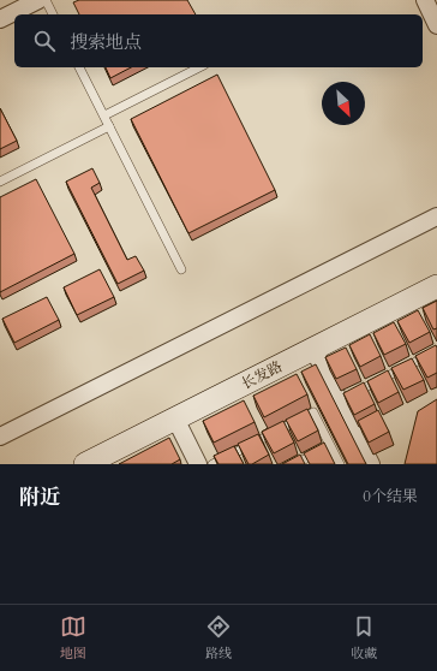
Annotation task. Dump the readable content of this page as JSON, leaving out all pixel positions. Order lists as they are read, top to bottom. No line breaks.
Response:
{"streets":{"street":["长发路"]},"north":"bottom right","page":{"search":"搜索地点","heading":["附近","0个结果"],"nav":["地图","路线","收藏"]}}
